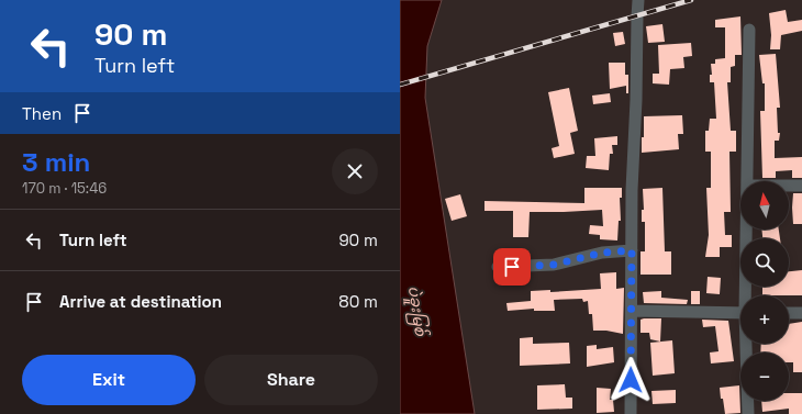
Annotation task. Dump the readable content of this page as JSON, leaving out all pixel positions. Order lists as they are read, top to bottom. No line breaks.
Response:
{"water":["ပဲခူးမြစ်"],"north":"top","page":{"turn":["90 m","Turn left"],"then":"Then","heading":["3 min","170 m · 15:46"],"map_buttons":["+","−"],"list":[{"name":"Turn left","value":"90 m"},{"name":"Arrive at destination","value":"80 m"}],"buttons":["Exit","Share"]}}
